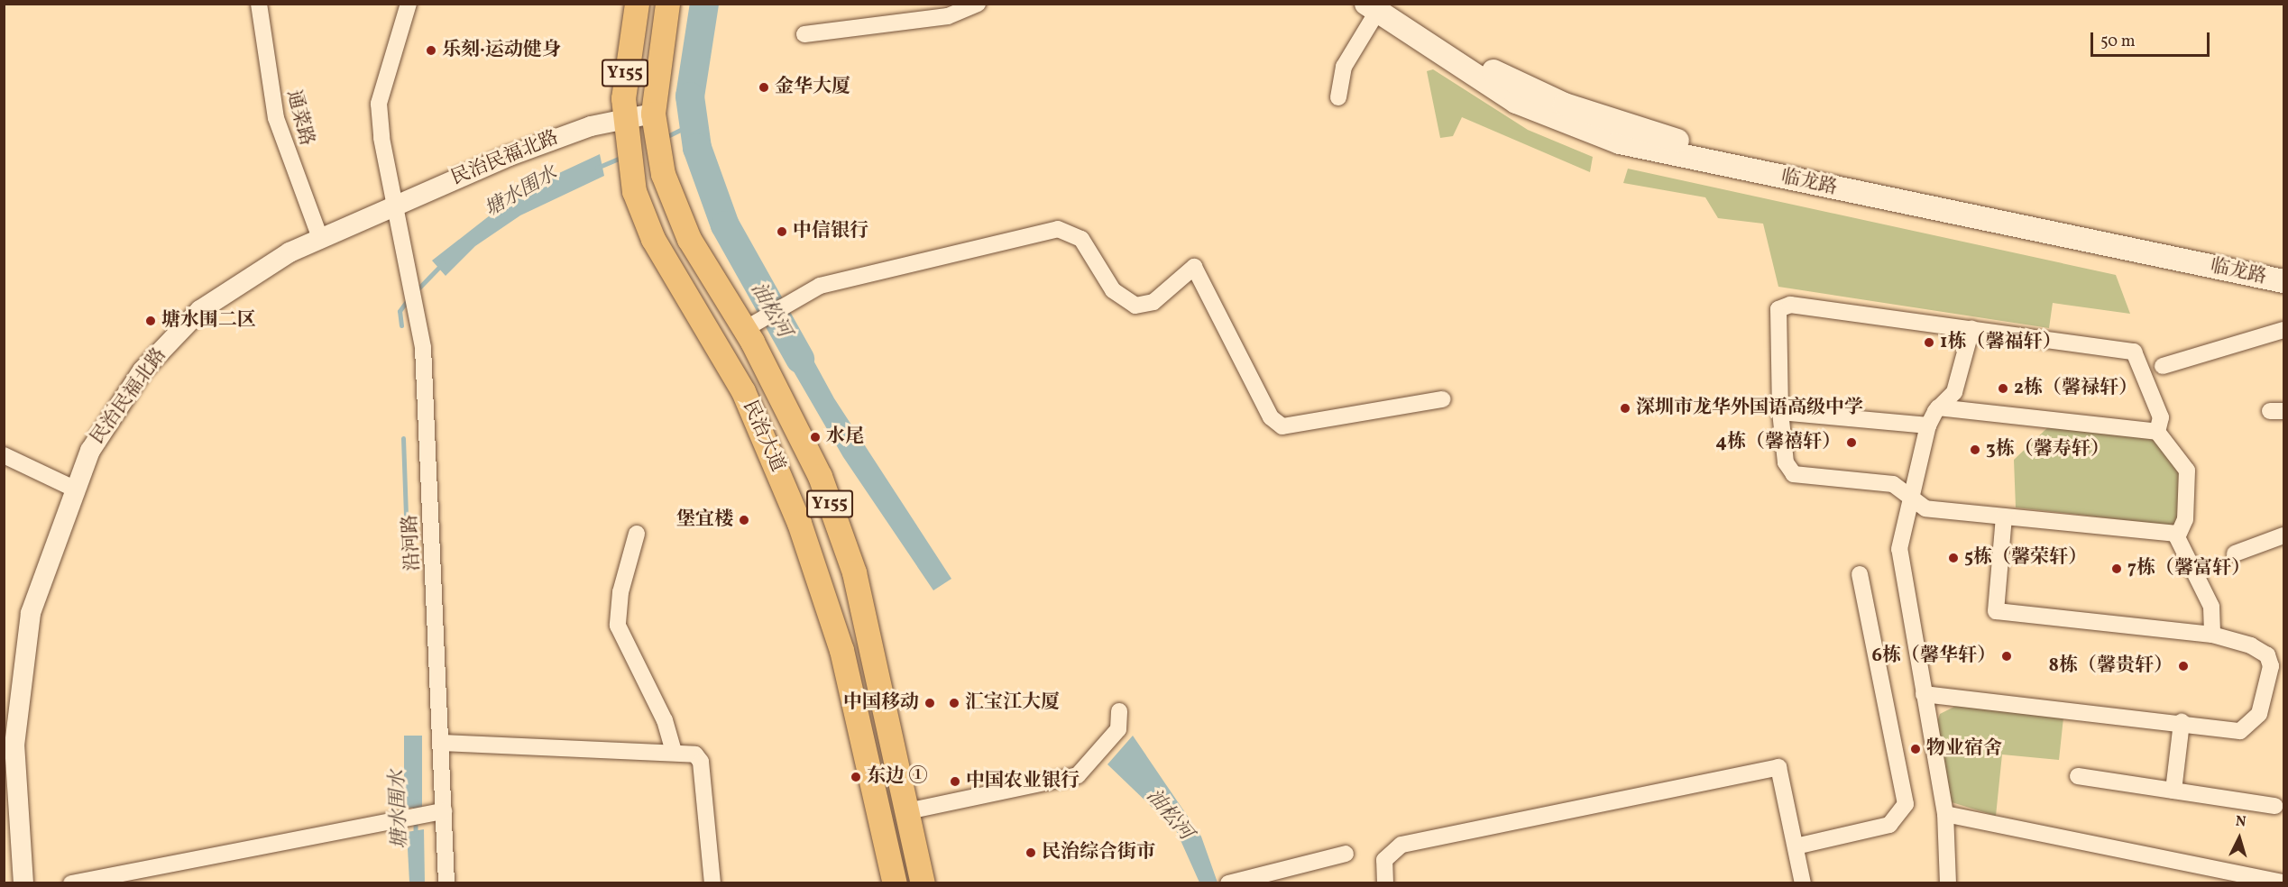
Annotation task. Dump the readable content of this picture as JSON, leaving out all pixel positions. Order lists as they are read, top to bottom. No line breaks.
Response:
{"streets":{"main road":["Y155","临龙路","民治大道"],"street":["通菜路","民治民福北路","沿河路"]},"crossings":[["通菜路","民治民福北路"],["民治民福北路","民治大道"],["民治民福北路","沿河路"]],"water":["塘水围水","油松河"],"places":["乐刻·运动健身","金华大厦","中信银行","塘水围二区","1栋（馨福轩）","2栋（馨禄轩）","深圳市龙华外国语高级中学","水尾","4栋（馨禧轩）","3栋（馨寿轩）","堡宜楼","5栋（馨荣轩）","7栋（馨富轩）","6栋（馨华轩）","8栋（馨贵轩）","中国移动","汇宝江大厦","物业宿舍","东边 ①","中国农业银行","民治综合街市"],"scale_bar":"50 m","north":"top"}
